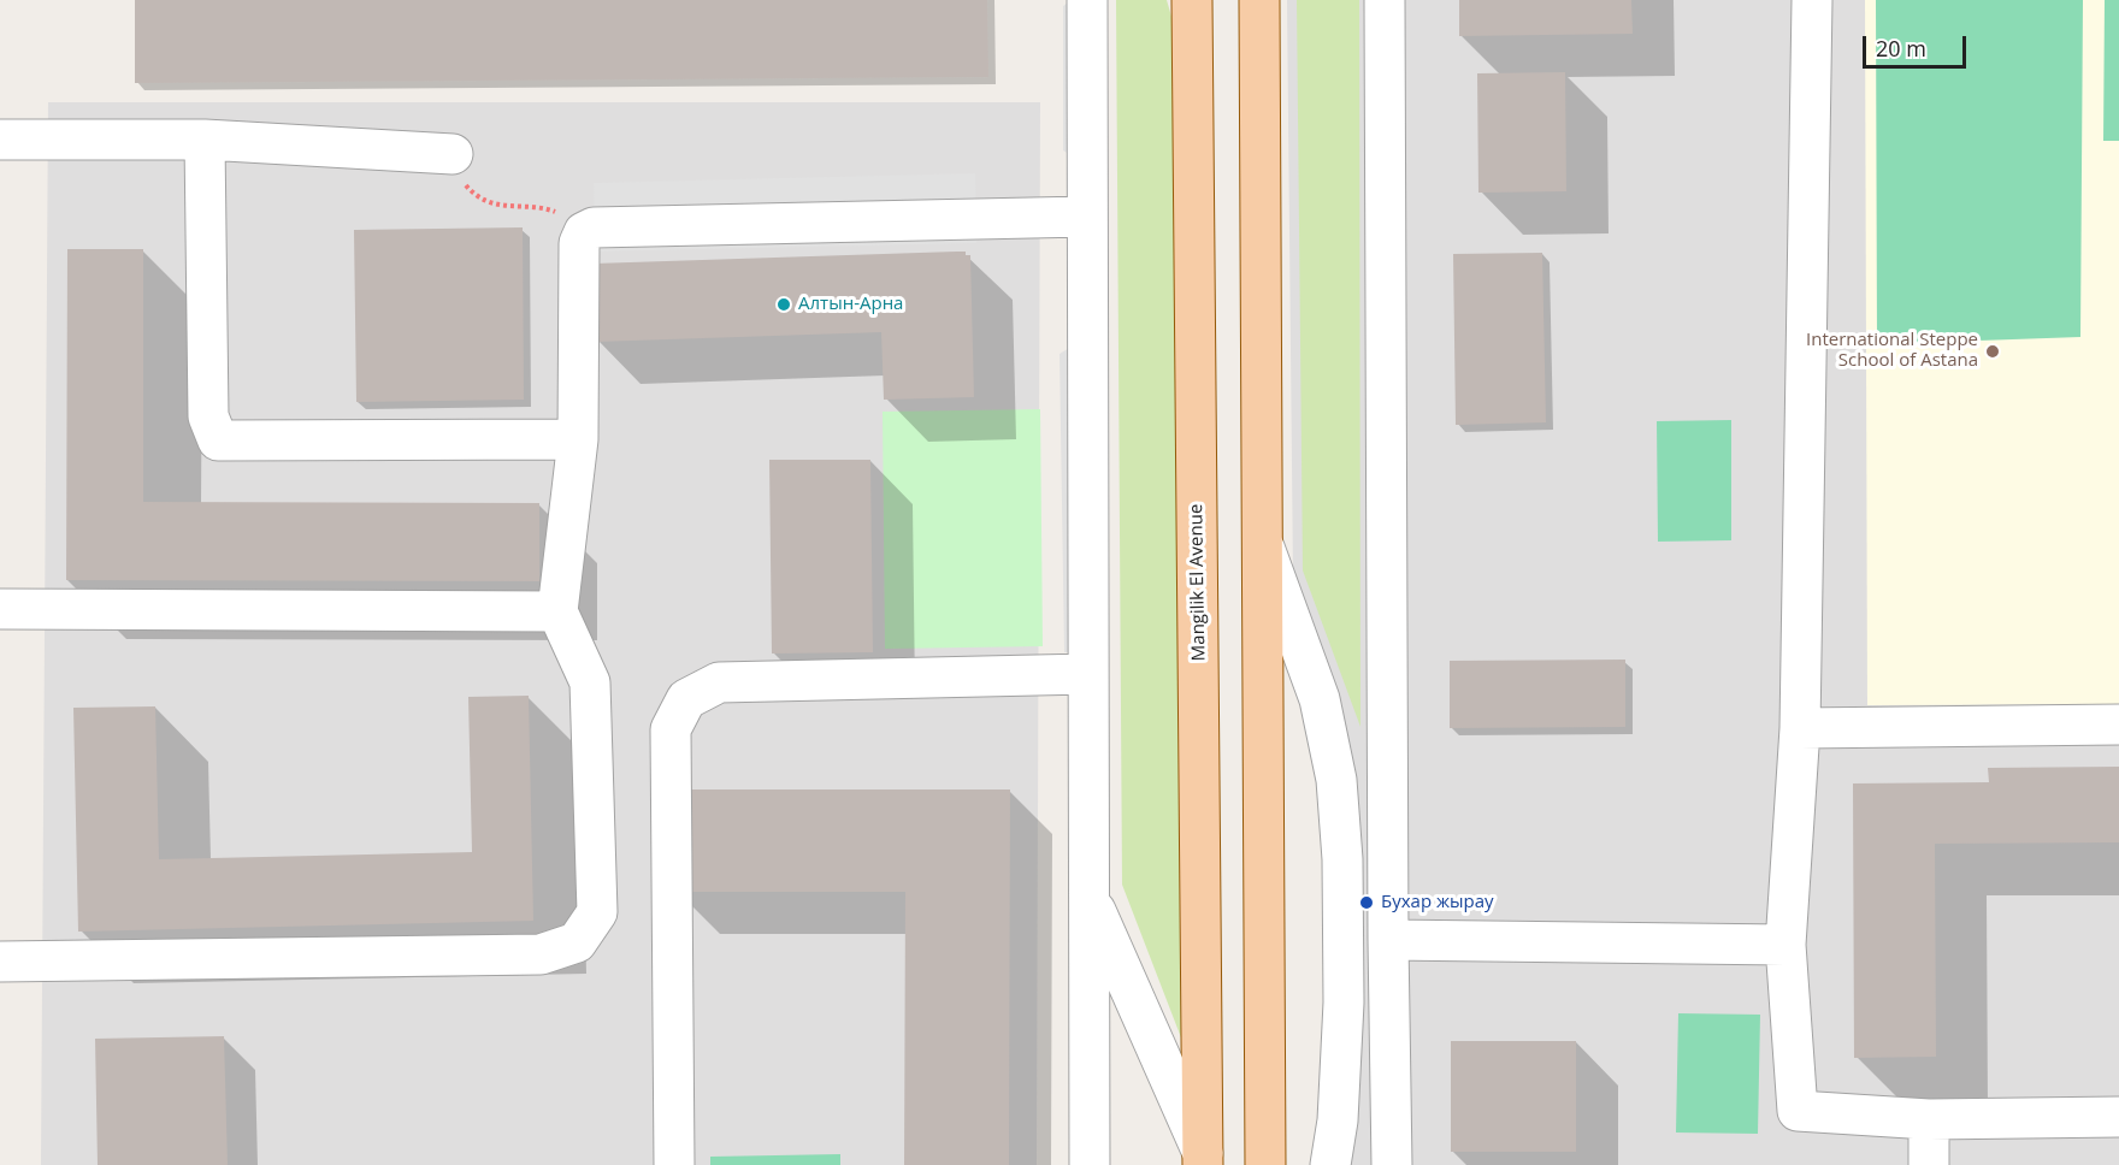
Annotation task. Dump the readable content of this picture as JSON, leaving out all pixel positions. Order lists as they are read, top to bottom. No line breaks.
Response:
{"streets":{"main road":["Mangilik El Avenue"]},"places":["Алтын-Арна","International Steppe School of Astana","Бухар жырау"],"scale_bar":"20 m"}
